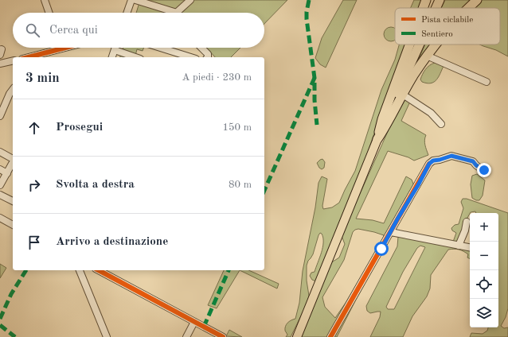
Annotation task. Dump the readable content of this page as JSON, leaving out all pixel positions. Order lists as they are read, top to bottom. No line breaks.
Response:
{"legend":["Pista ciclabile","Sentiero"],"page":{"search":"Cerca qui","heading":["3 min","A piedi · 230 m"],"list":[["Prosegui","150 m"],["Svolta a destra","80 m"],"Arrivo a destinazione"],"map_buttons":["+","−"]}}
